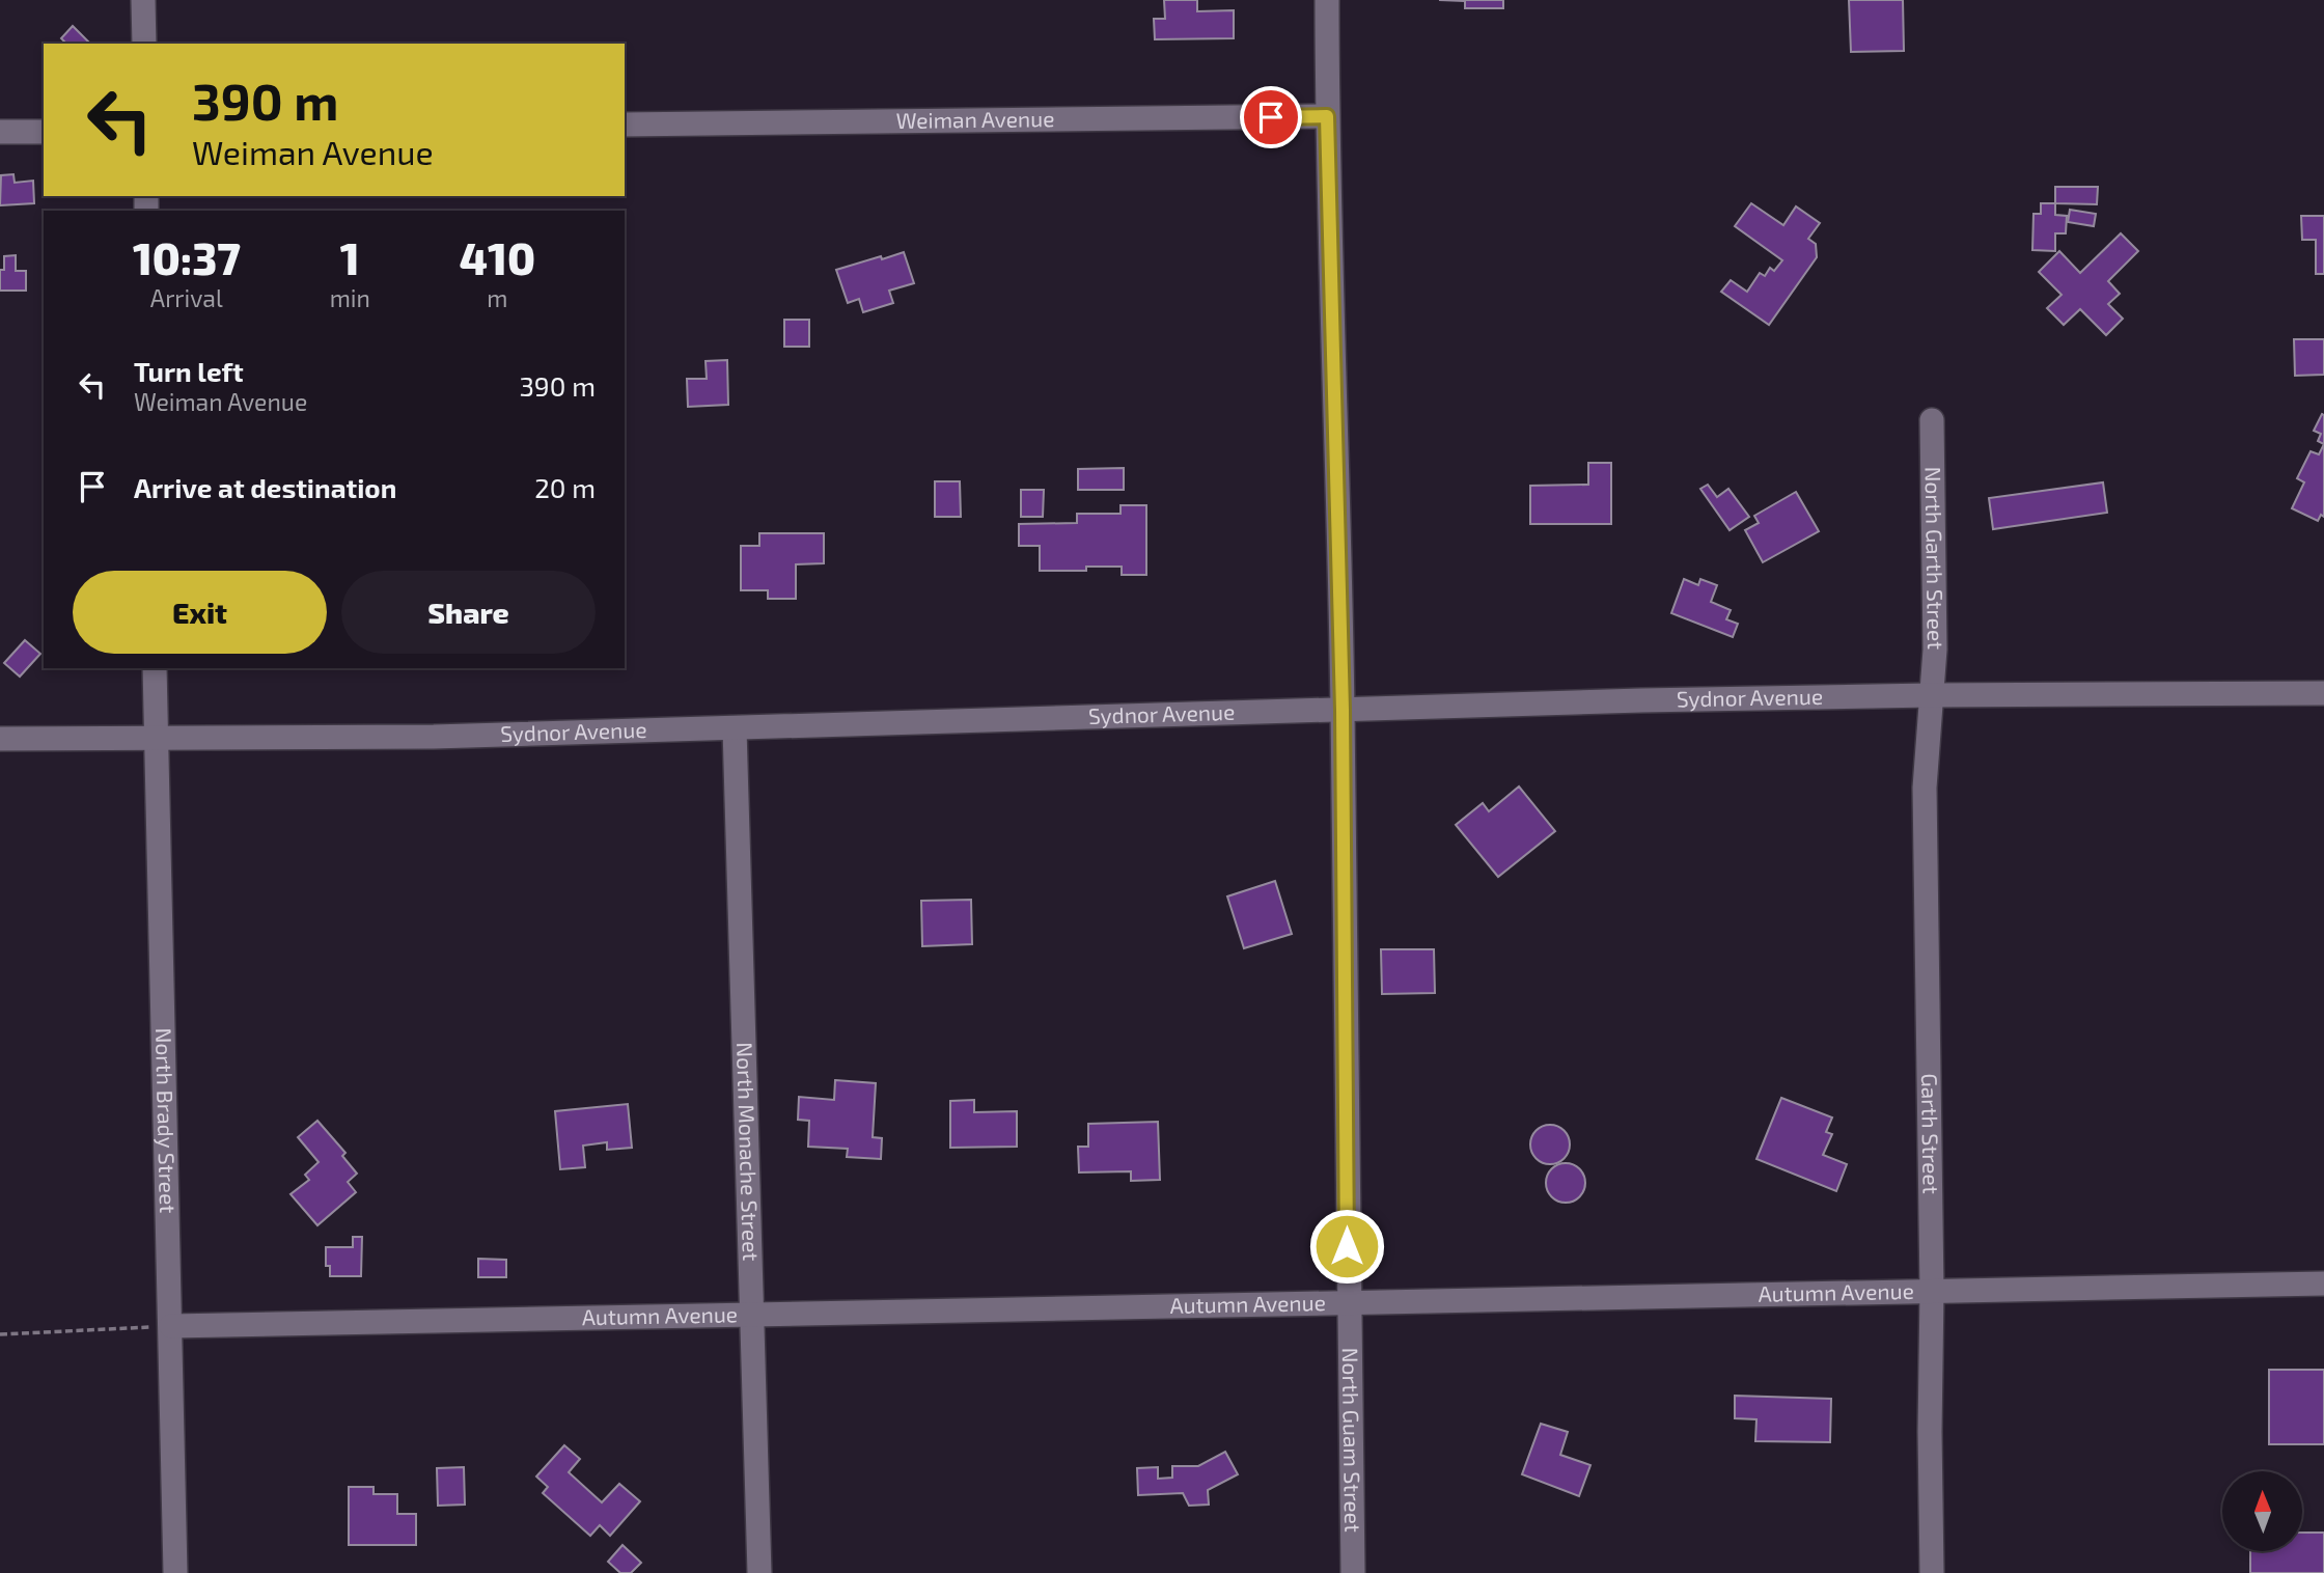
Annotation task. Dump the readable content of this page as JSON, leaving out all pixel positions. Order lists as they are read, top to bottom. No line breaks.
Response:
{"streets":{"street":["Weiman Avenue","North Garth Street","Sydnor Avenue","North Brady Street","Garth Street","North Monache Street","Autumn Avenue","North Guam Street"]},"crossings":[["Weiman Avenue","North Guam Street"],["North Garth Street","Sydnor Avenue"],["North Garth Street","Garth Street"],["Sydnor Avenue","North Brady Street"],["Sydnor Avenue","Garth Street"],["Sydnor Avenue","North Monache Street"],["Sydnor Avenue","North Guam Street"],["North Brady Street","Autumn Avenue"],["Garth Street","Autumn Avenue"],["North Monache Street","Autumn Avenue"],["Autumn Avenue","North Guam Street"]],"north":"top","page":{"turn":["390 m","Weiman Avenue"],"eta":["10:37","Arrival","1","min","410","m"],"list":[{"name":"Turn left","note":"Weiman Avenue","value":"390 m"},{"name":"Arrive at destination","value":"20 m"}],"buttons":["Exit","Share"]}}
